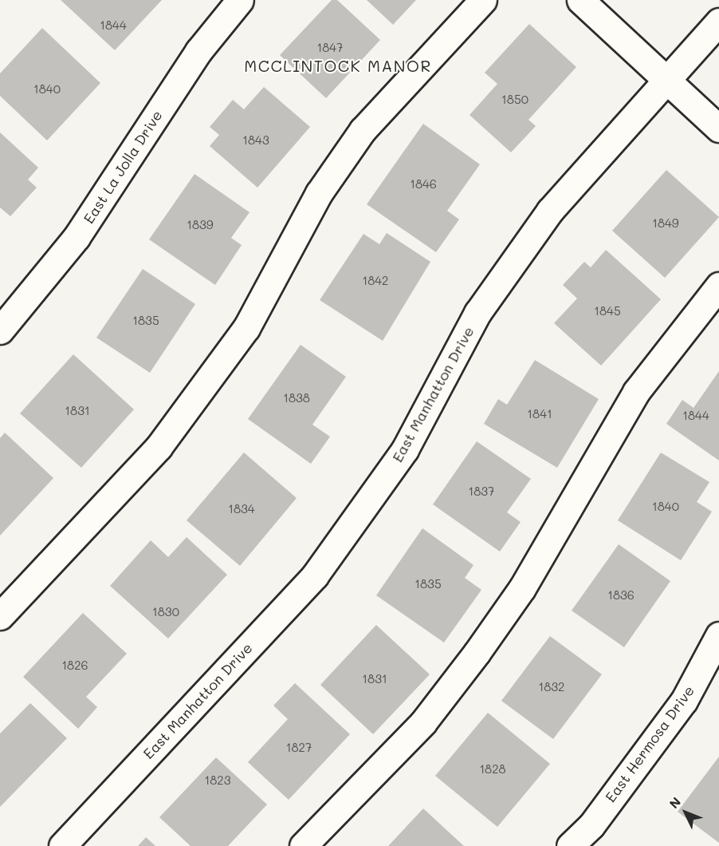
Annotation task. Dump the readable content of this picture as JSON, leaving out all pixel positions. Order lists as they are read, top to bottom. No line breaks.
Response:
{"streets":{"street":["East La Jolla Drive","East Manhatton Drive","East Hermosa Drive"]},"districts":["MCCLINTOCK MANOR"],"house_numbers":["1844","1847","1840","1850","1843","1846","1849","1839","1842","1845","1835","1838","1831","1841","1844","1837","1840","1834","1835","1836","1830","1826","1831","1832","1827","1828","1823"],"north":"top left"}
